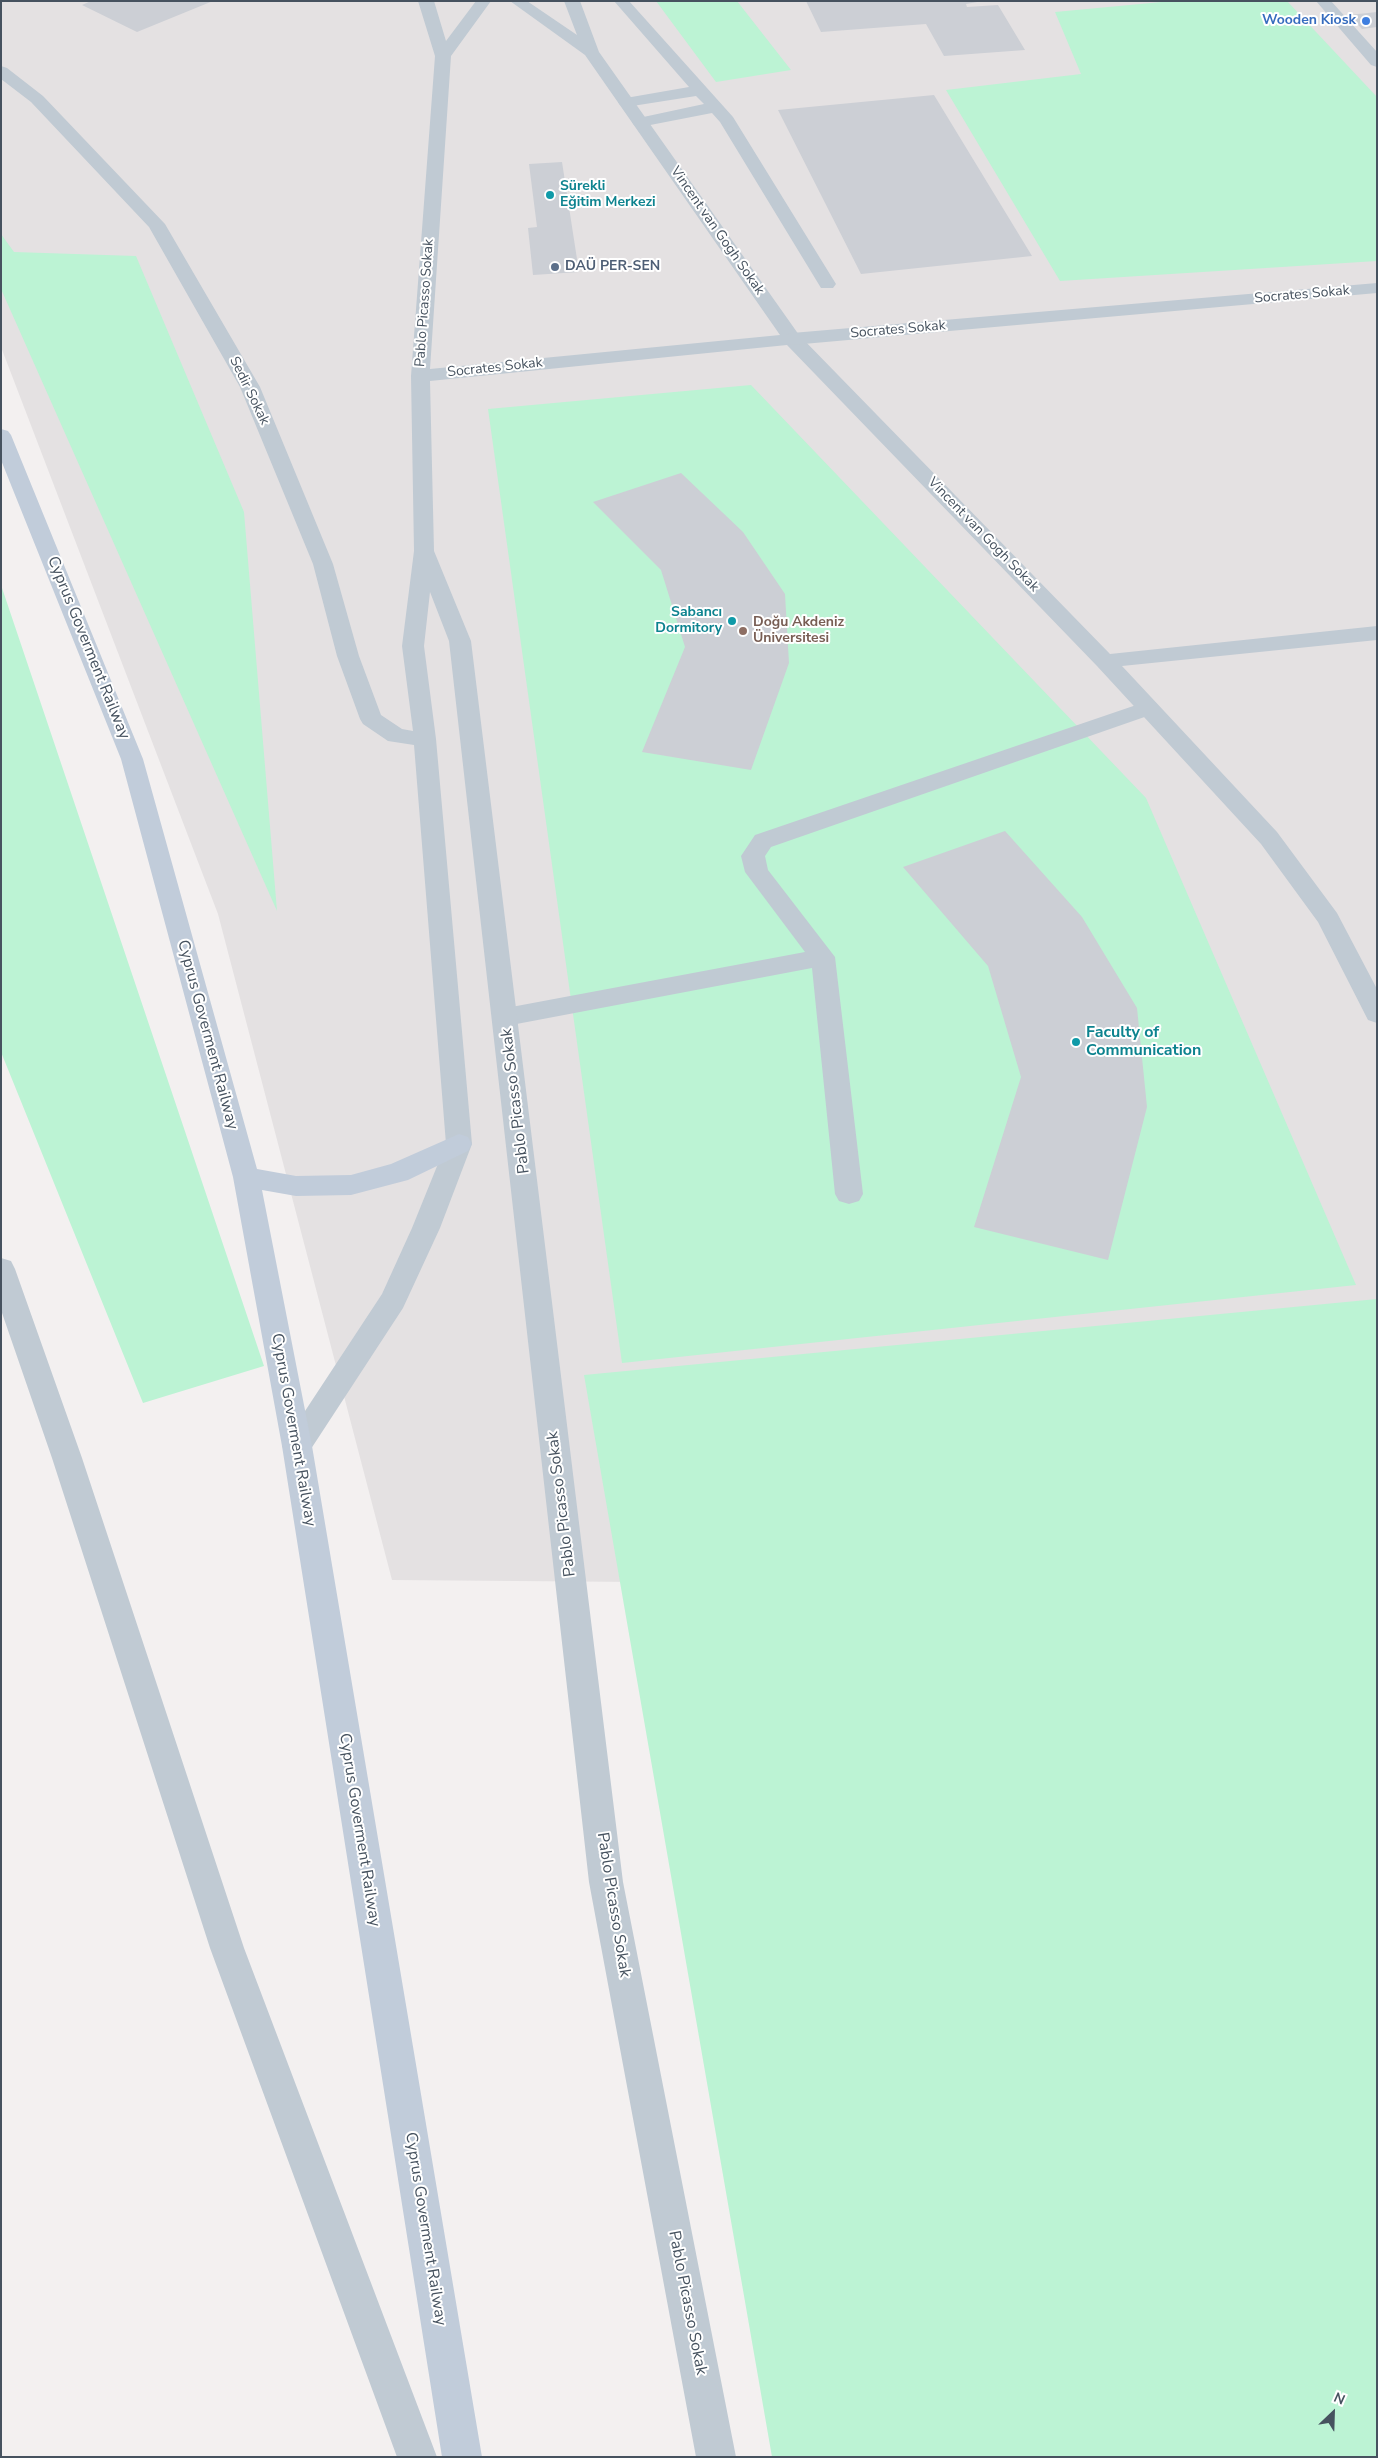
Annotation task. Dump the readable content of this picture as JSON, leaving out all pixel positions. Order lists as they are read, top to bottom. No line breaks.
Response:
{"streets":{"main road":["Cyprus Goverment Railway"],"street":["Vincent van Gogh Sokak","Socrates Sokak","Pablo Picasso Sokak","Sedir Sokak"]},"crossings":[["Vincent van Gogh Sokak","Socrates Sokak"],["Socrates Sokak","Pablo Picasso Sokak"],["Pablo Picasso Sokak","Sedir Sokak"],["Pablo Picasso Sokak","Cyprus Goverment Railway"]],"places":["Wooden Kiosk","Sürekli Eğitim Merkezi","DAÜ PER-SEN","Sabancı Dormitory","Doğu Akdeniz Üniversitesi","Faculty of Communication"],"north":"top right"}
